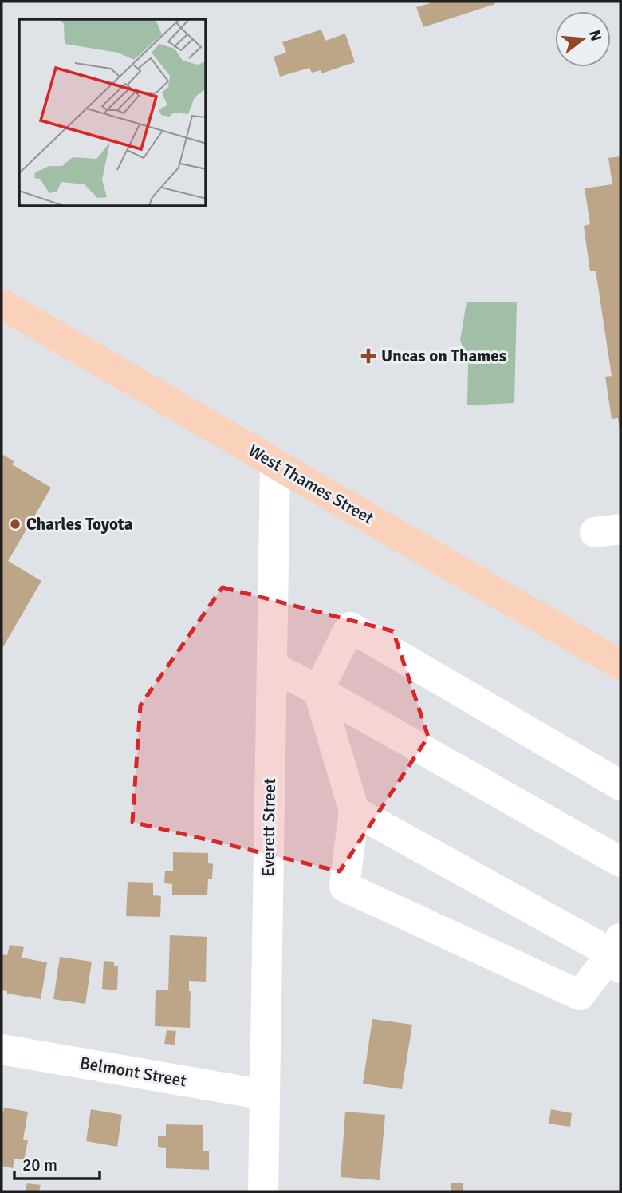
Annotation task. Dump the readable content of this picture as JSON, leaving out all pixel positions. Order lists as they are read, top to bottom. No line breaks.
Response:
{"streets":{"main road":["West Thames Street"],"street":["Everett Street","Belmont Street"]},"crossings":[["West Thames Street","Everett Street"],["Everett Street","Belmont Street"]],"places":{"health":["Uncas on Thames"],"other":["Charles Toyota"]},"scale_bar":"20 m","north":"right"}
